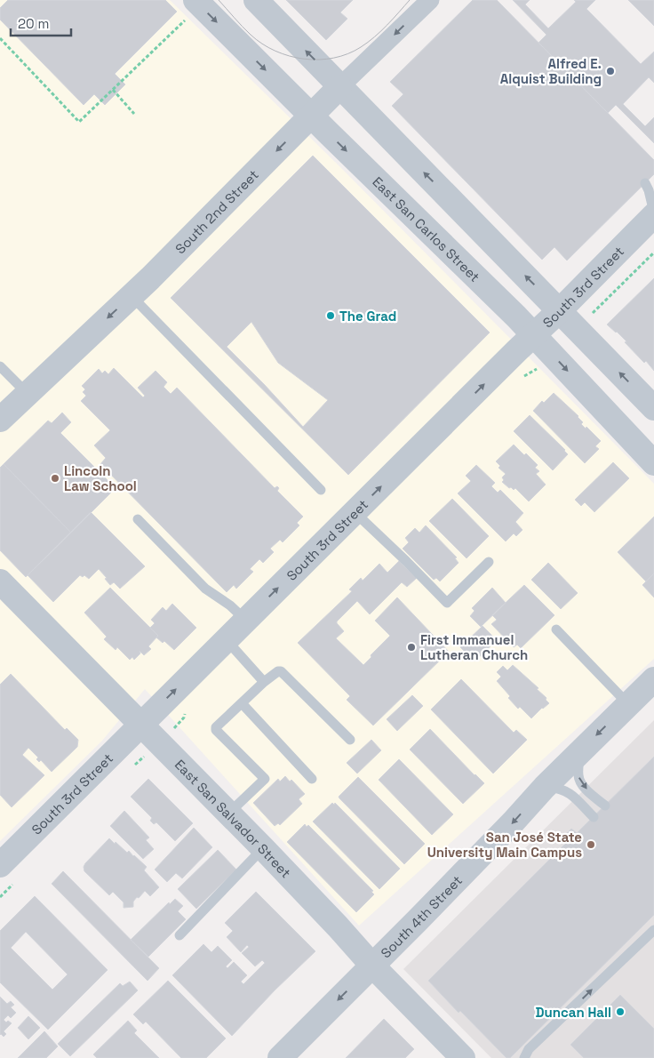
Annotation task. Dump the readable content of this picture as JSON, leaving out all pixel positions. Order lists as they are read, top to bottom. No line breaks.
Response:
{"streets":{"street":["South 2nd Street","East San Carlos Street","South 3rd Street","East San Salvador Street","South 4th Street"]},"crossings":[["South 2nd Street","East San Carlos Street"],["East San Carlos Street","South 3rd Street"],["South 3rd Street","East San Salvador Street"],["East San Salvador Street","South 4th Street"]],"one_way":["South 2nd Street","South 3rd Street","South 4th Street"],"places":["Alfred E. Alquist Building","The Grad","Lincoln Law School","First Immanuel Lutheran Church","San José State University Main Campus","Duncan Hall"],"scale_bar":"20 m"}
